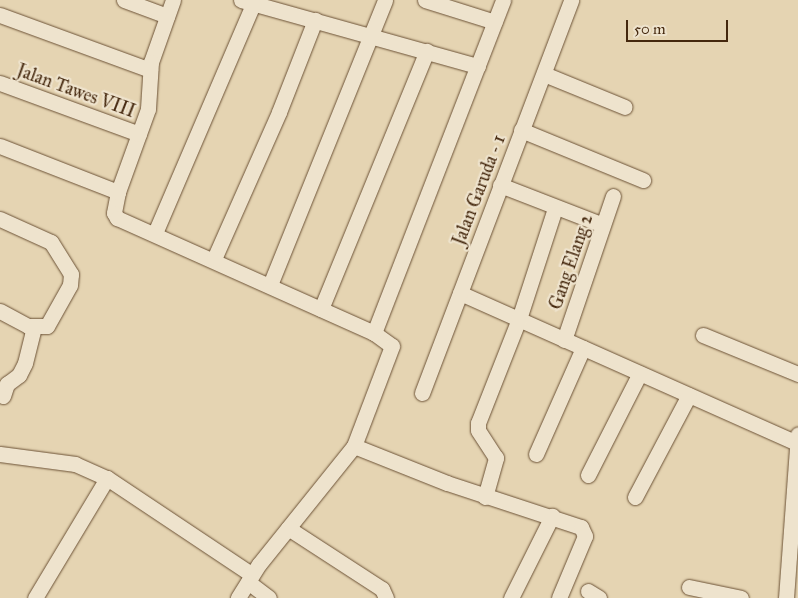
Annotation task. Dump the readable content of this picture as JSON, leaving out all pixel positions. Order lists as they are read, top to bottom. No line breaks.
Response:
{"streets":{"street":["Jalan Tawes VIII","Jalan Garuda - 1","Gang Elang 2"]},"scale_bar":"50 m"}
